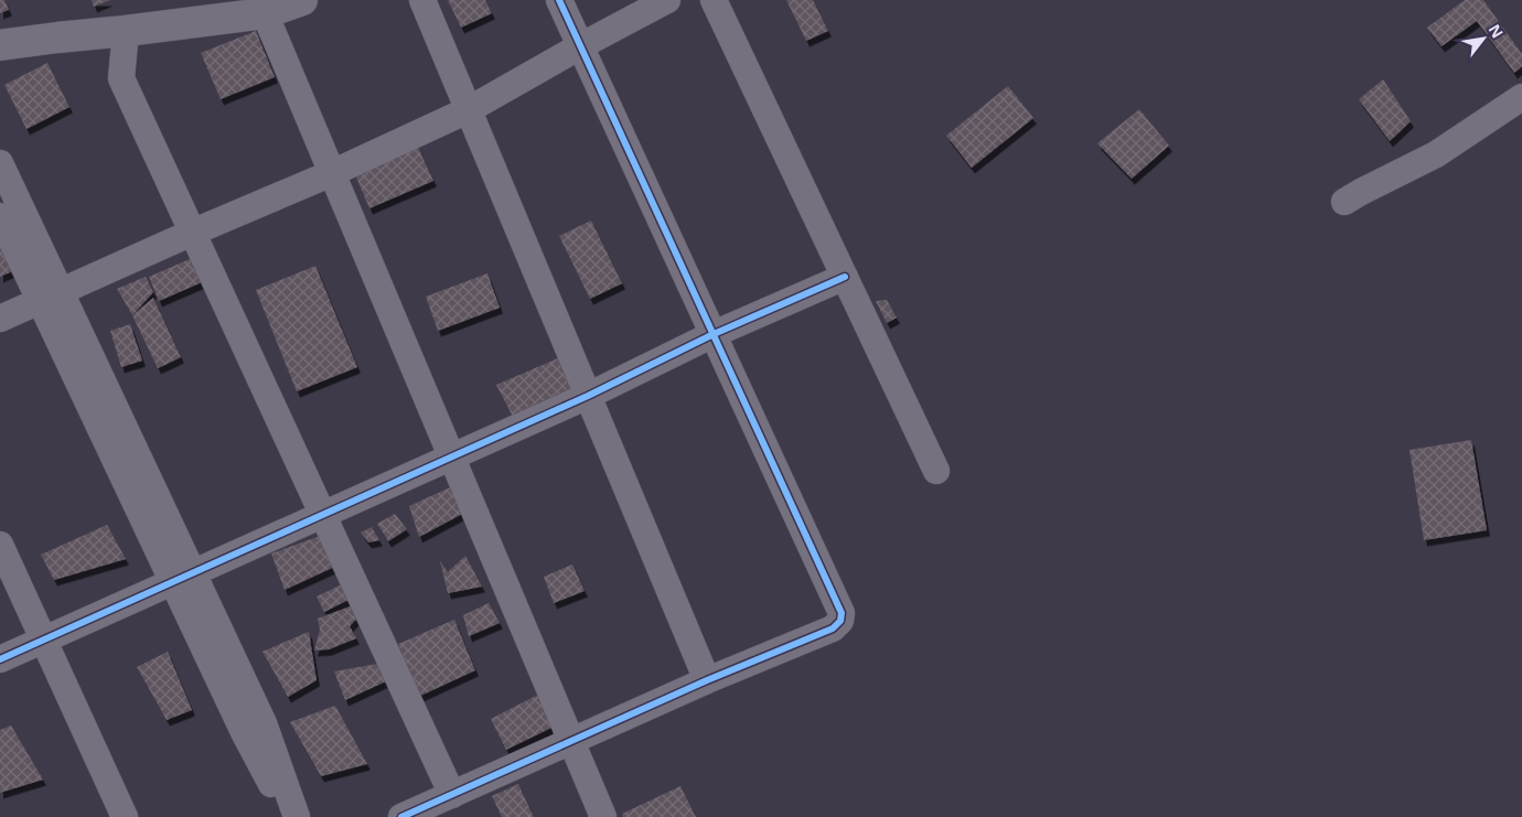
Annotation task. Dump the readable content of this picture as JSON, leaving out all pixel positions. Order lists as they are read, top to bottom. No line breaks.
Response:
{"north":"top right"}
